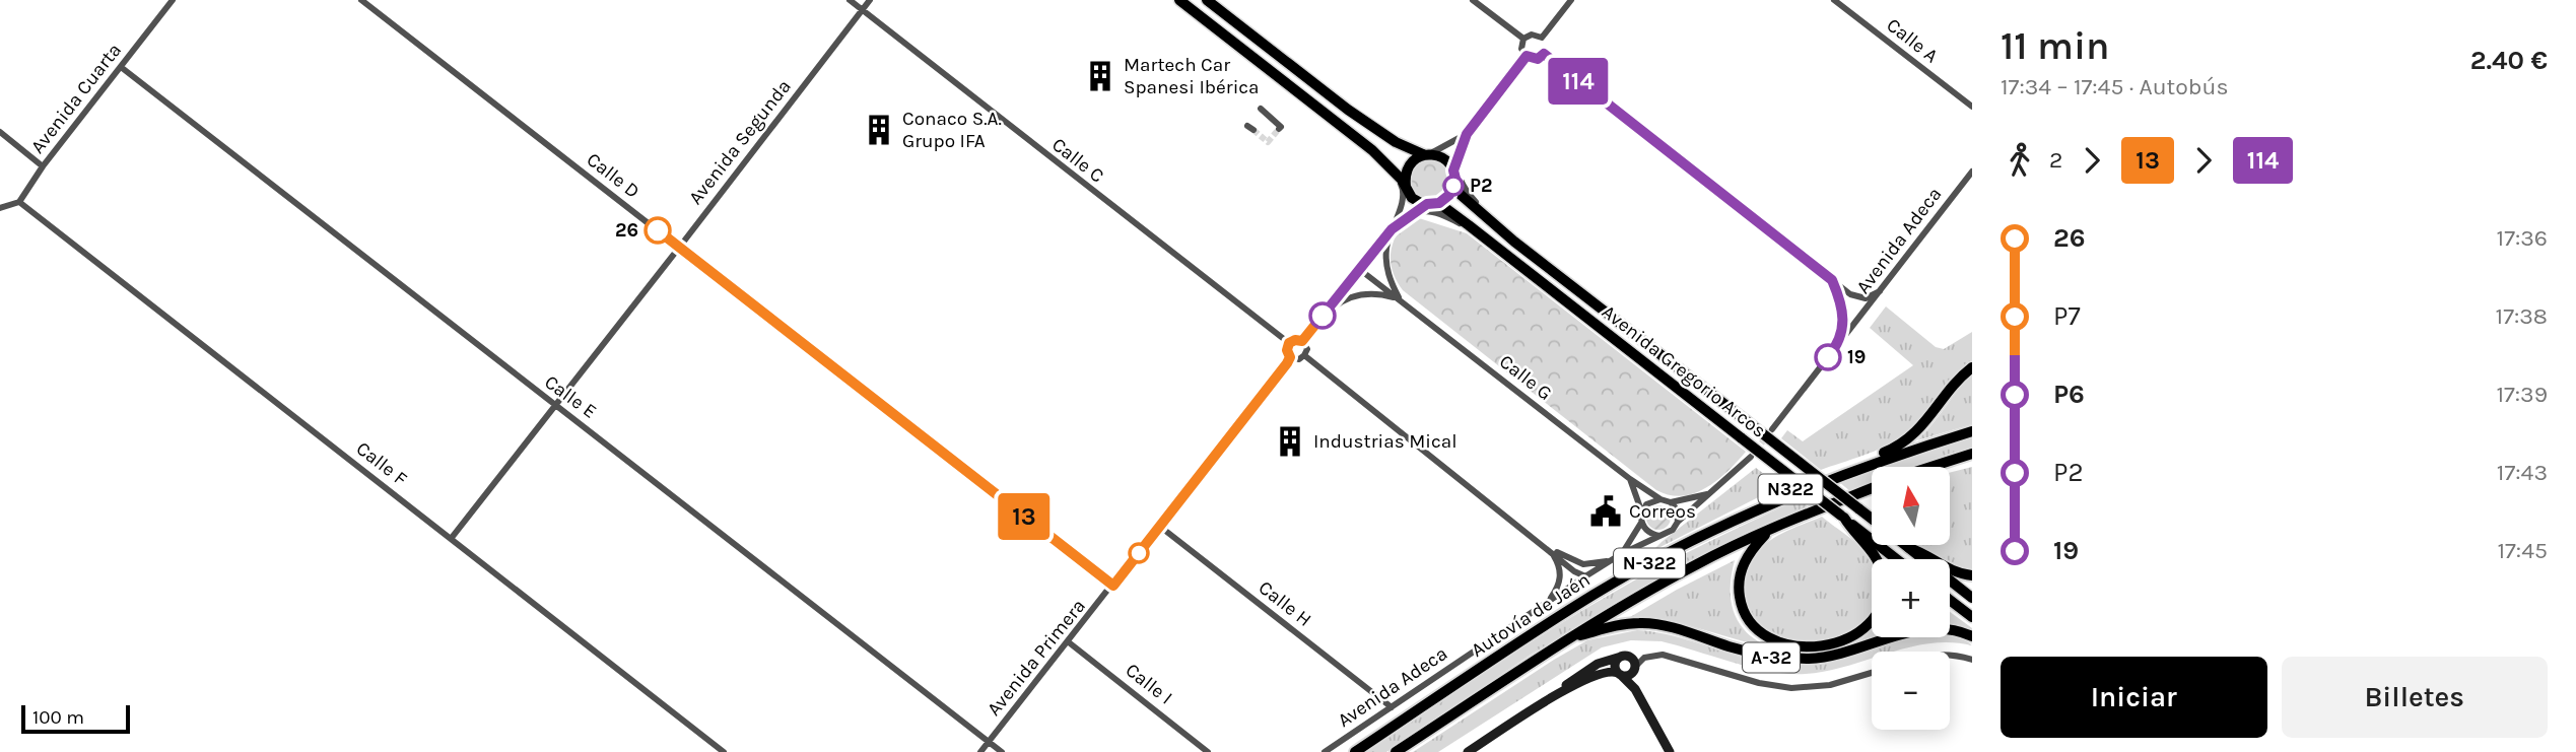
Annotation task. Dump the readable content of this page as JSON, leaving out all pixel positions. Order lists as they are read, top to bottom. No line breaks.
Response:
{"streets":{"highway":["N322","N-322","Autovía de Jaén","A-32"],"main road":["Avenida Gregorio Arcos"],"street":["Calle A","Avenida Cuarta","Avenida Segunda","Calle C","Calle D","Avenida Adeca","Calle G","Calle E","Calle F","Calle H","Avenida Primera","Calle I"]},"crossings":[["Avenida Cuarta","Calle E"],["Avenida Cuarta","Calle F"],["Avenida Segunda","Calle C"],["Avenida Segunda","Calle D"],["Avenida Segunda","Calle E"],["Avenida Segunda","Calle F"],["Calle C","Avenida Primera"],["Calle D","Avenida Primera"],["Avenida Adeca","Calle G"],["Avenida Adeca","Calle H"],["Avenida Gregorio Arcos","A-32"],["Calle E","Avenida Primera"],["N322","Autovía de Jaén"],["N-322","A-32"],["Calle H","Avenida Primera"],["Avenida Primera","Calle I"]],"places":{"building":["Martech Car Spanesi Ibérica","Conaco S.A. Grupo IFA","Industrias Mical"],"other":["P2","26","19"],"public building":["Correos"]},"lines":["bus line 114","bus line 13"],"scale_bar":"100 m","north":"top","page":{"on_map":["13","114"],"heading":["11 min","17:34 – 17:45 · Autobús","2.40 €"],"legs":["2","13","114"],"list":[{"name":"26","value":"17:36"},{"name":"P7","value":"17:38"},{"name":"P6","value":"17:39"},{"name":"P2","value":"17:43"},{"name":"19","value":"17:45"}],"map_buttons":["+","−"],"buttons":["Iniciar","Billetes"],"scale":"100 m"}}
